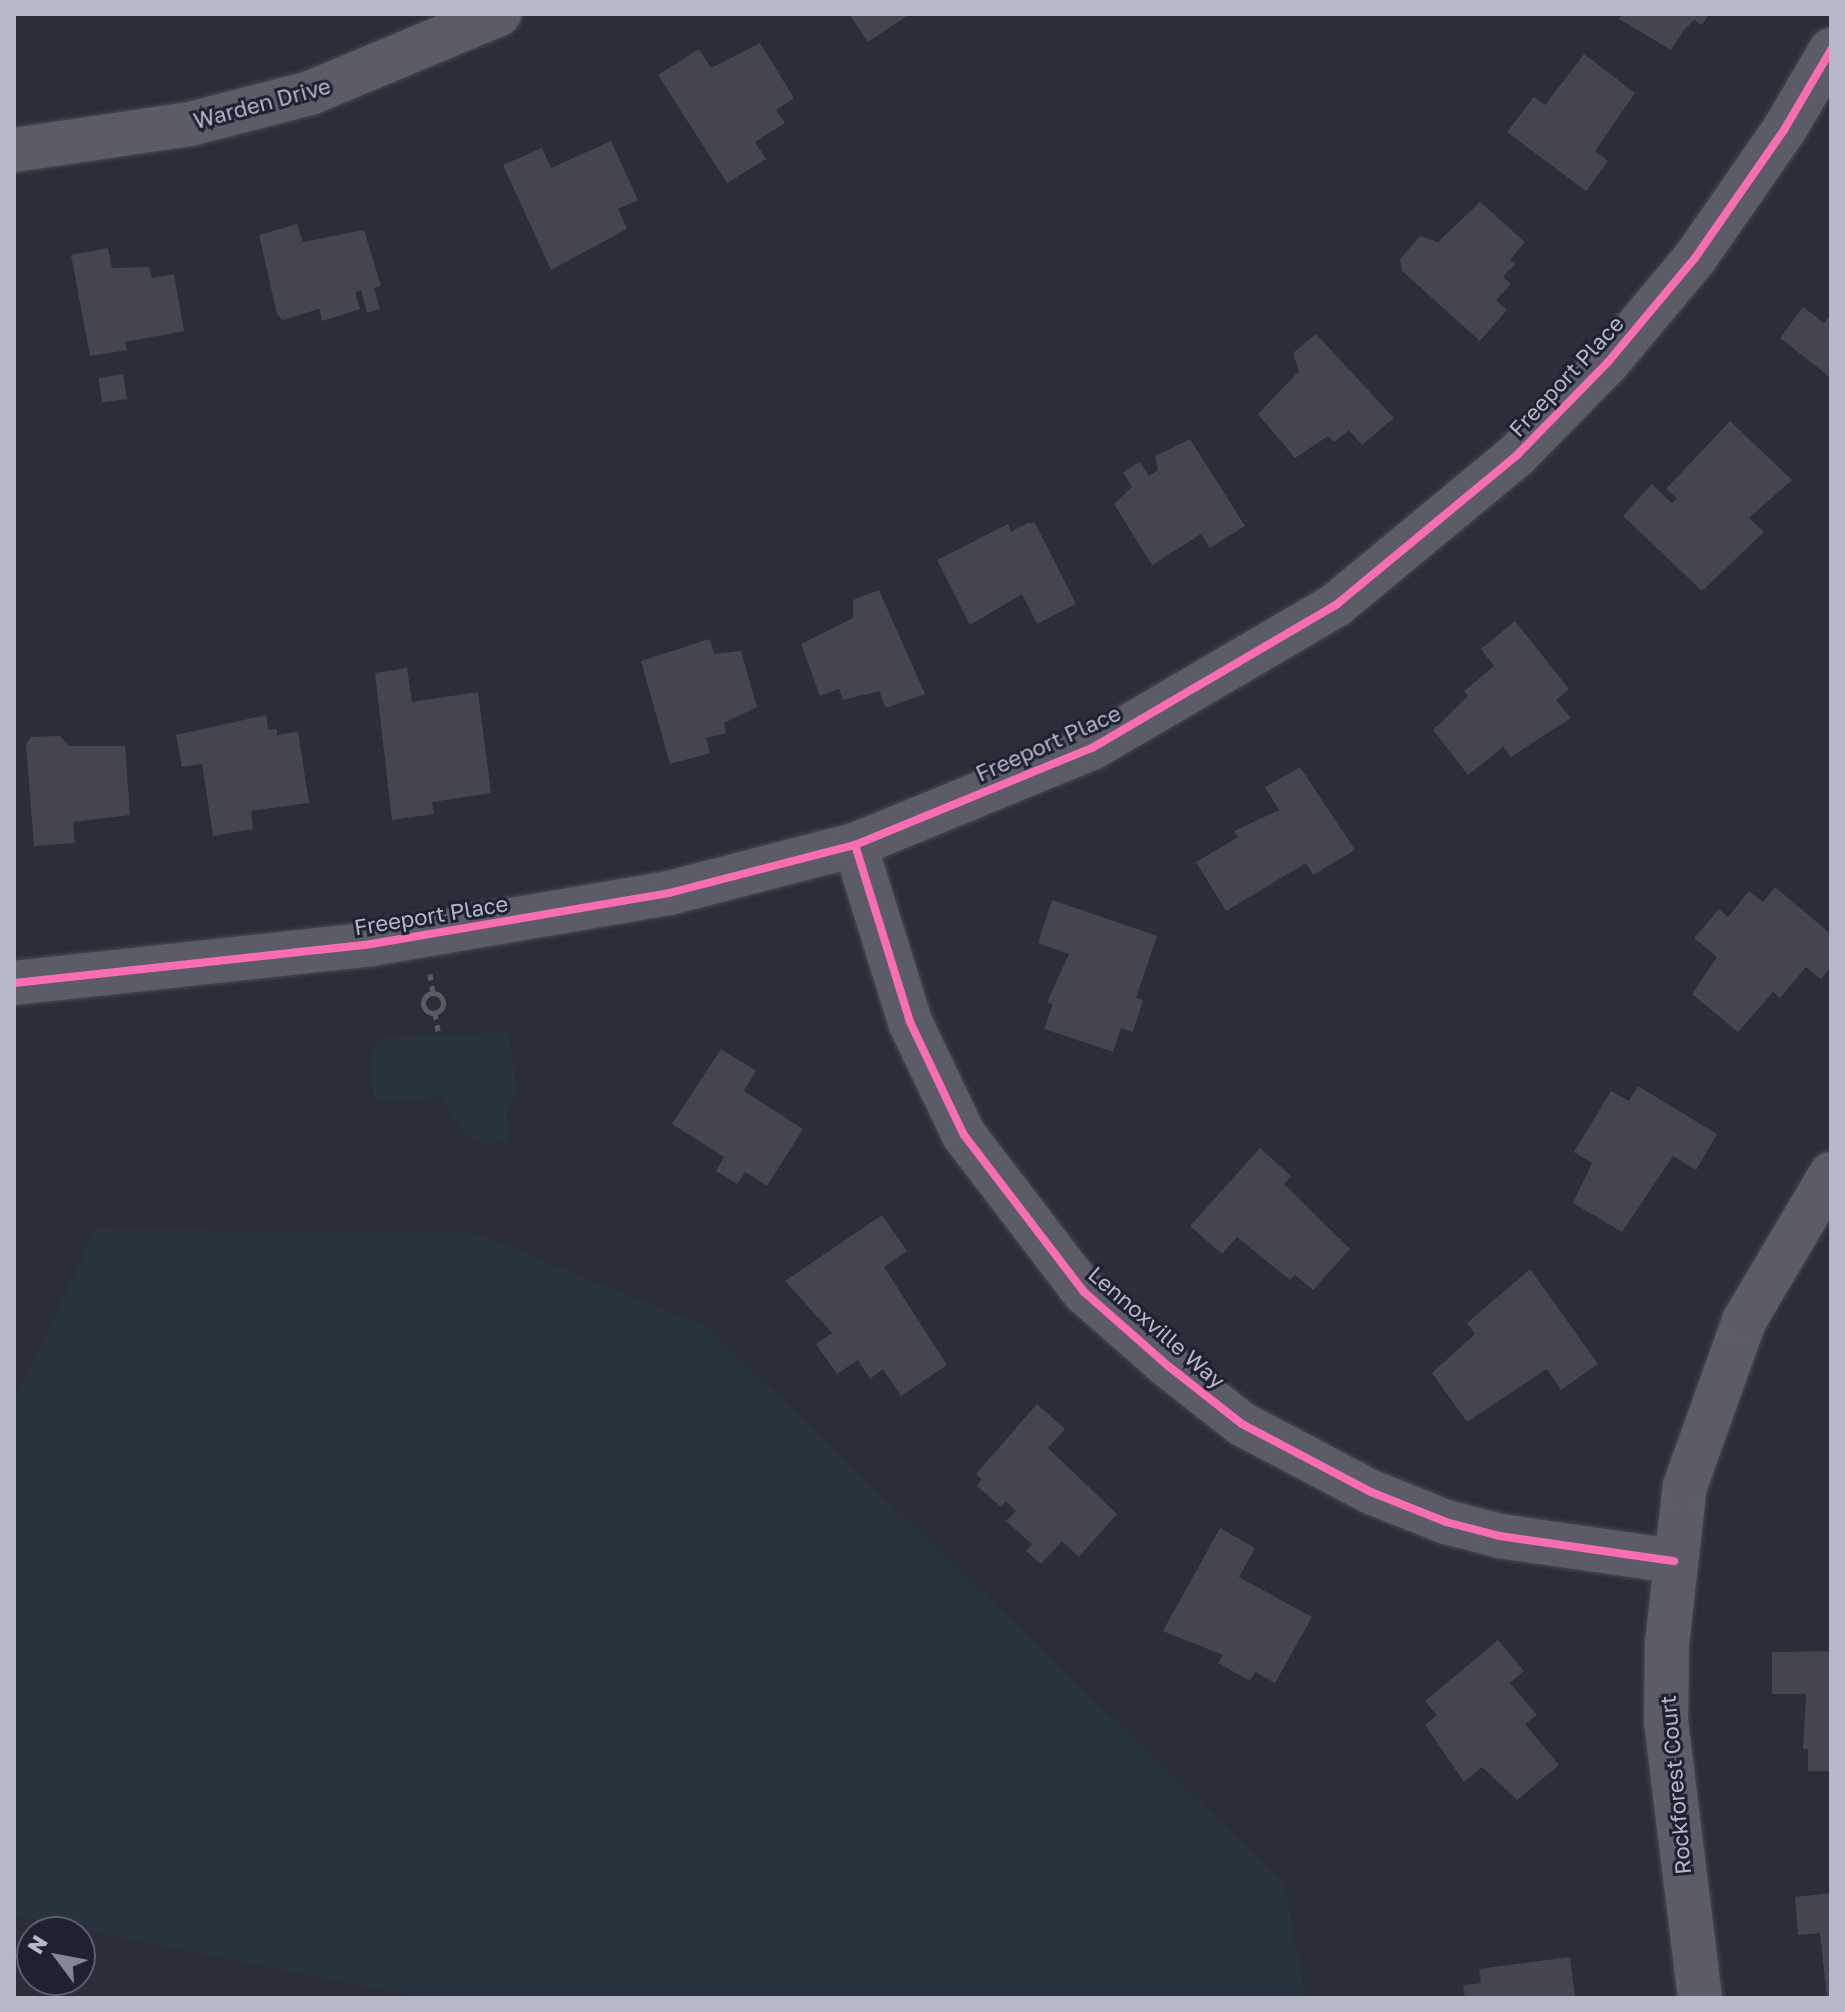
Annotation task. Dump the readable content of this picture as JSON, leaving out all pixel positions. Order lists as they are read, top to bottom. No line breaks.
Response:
{"streets":{"street":["Warden Drive","Freeport Place","Lennoxville Way","Rockforest Court"]},"crossings":[["Freeport Place","Lennoxville Way"],["Lennoxville Way","Rockforest Court"]],"north":"top left"}
